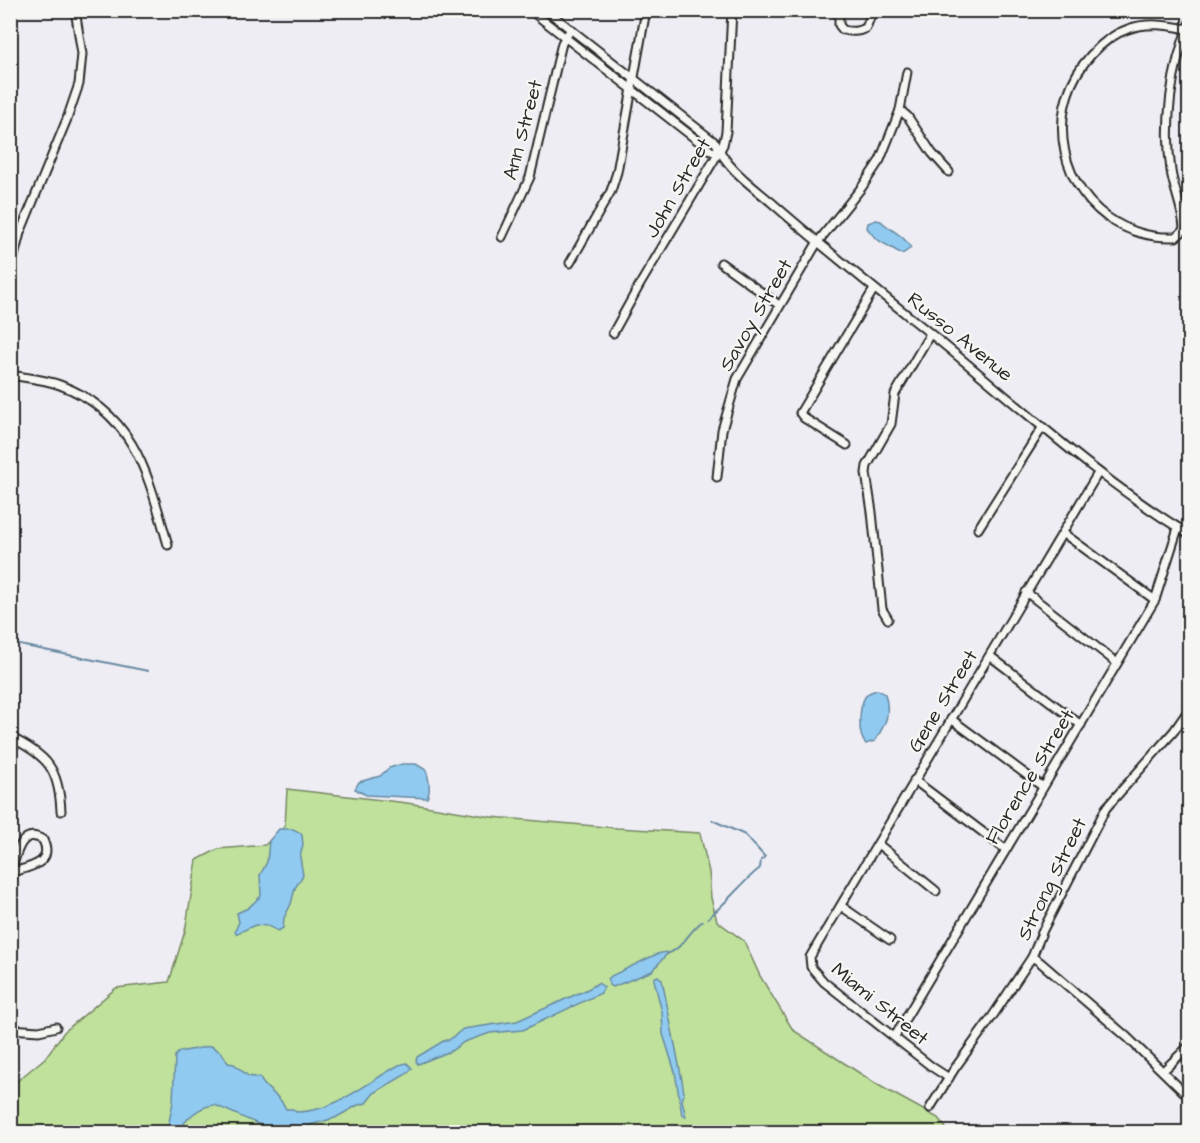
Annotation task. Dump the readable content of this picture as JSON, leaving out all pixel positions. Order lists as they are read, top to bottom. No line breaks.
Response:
{"streets":{"street":["Ann Street","John Street","Savoy Street","Russo Avenue","Gene Street","Florence Street","Strong Street","Miami Street"]},"crossings":[["Ann Street","Russo Avenue"],["John Street","Russo Avenue"],["Savoy Street","Russo Avenue"],["Russo Avenue","Gene Street"],["Russo Avenue","Florence Street"],["Gene Street","Miami Street"],["Florence Street","Miami Street"]]}
